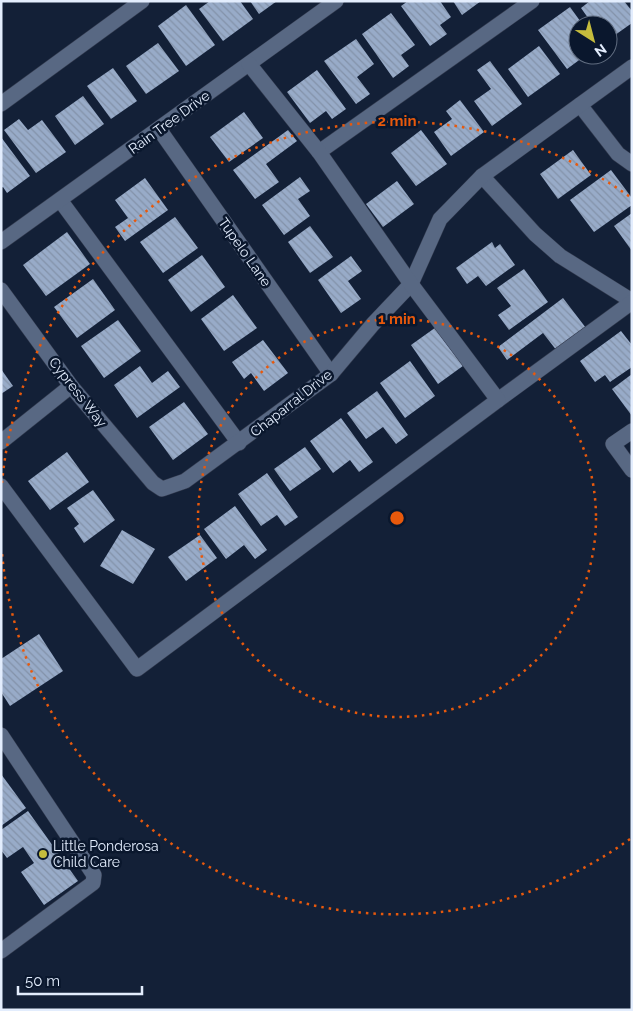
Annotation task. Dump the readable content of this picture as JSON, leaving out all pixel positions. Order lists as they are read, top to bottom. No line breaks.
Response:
{"streets":{"street":["Rain Tree Drive","Tupelo Lane","Cypress Way","Chaparral Drive"]},"crossings":[["Rain Tree Drive","Tupelo Lane"],["Tupelo Lane","Chaparral Drive"],["Cypress Way","Chaparral Drive"]],"places":["Little Ponderosa Child Care"],"scale_bar":"50 m","north":"bottom right","rings":["2 min","1 min"]}
